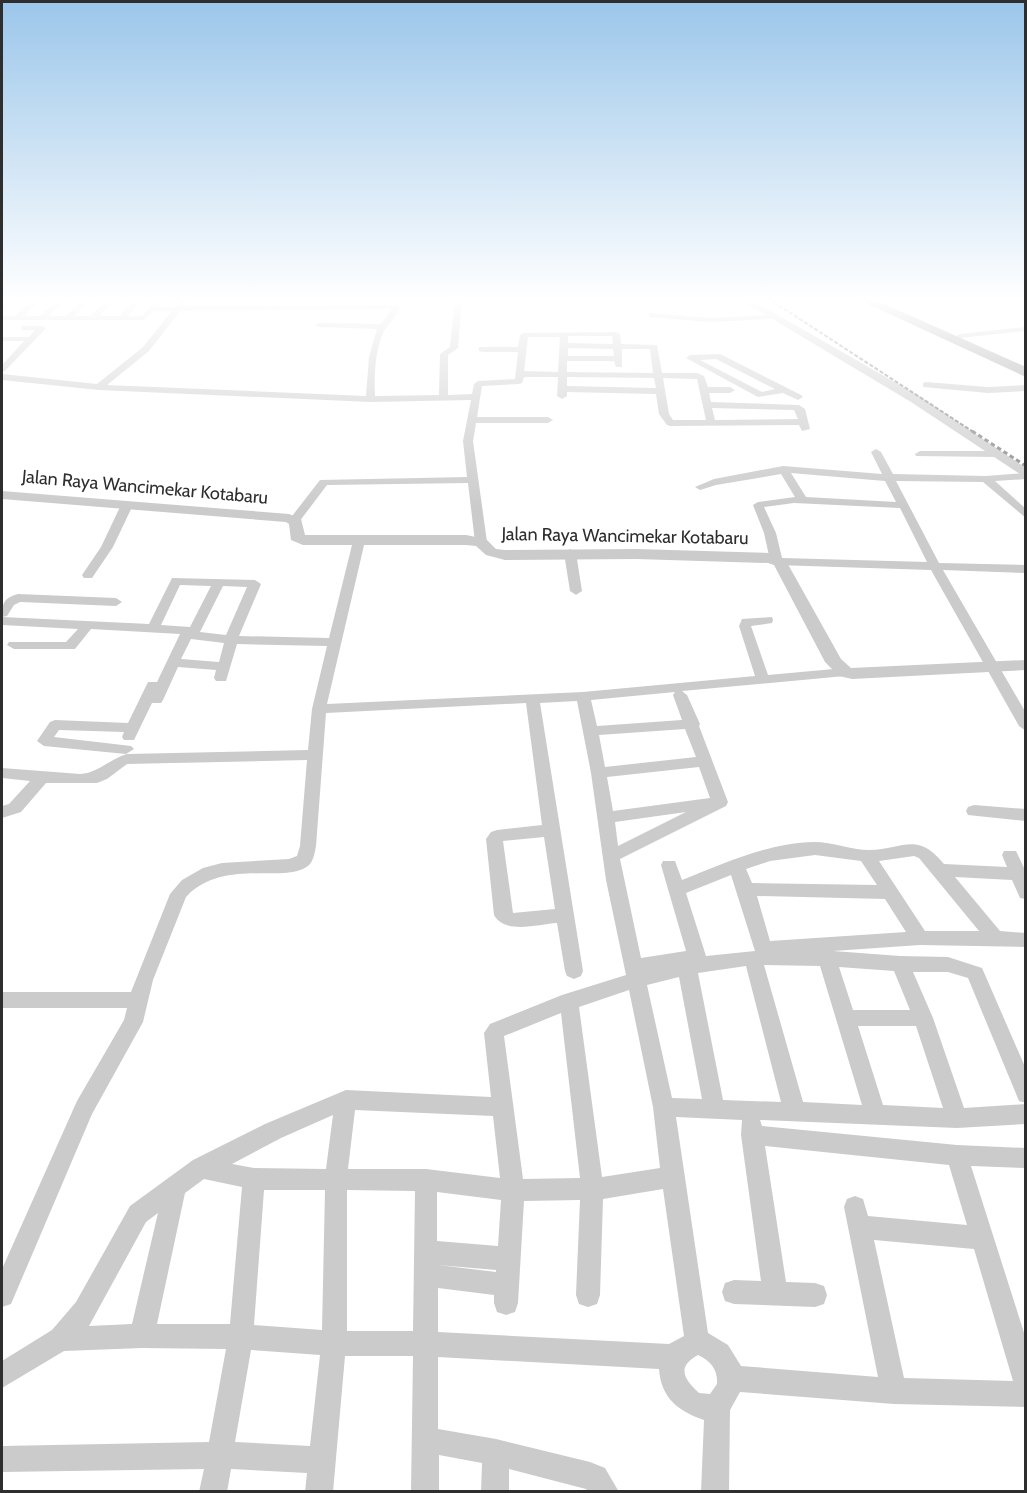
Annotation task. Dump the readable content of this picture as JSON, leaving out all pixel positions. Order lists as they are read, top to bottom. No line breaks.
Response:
{"streets":{"street":["Jalan Raya Wancimekar Kotabaru"]}}
